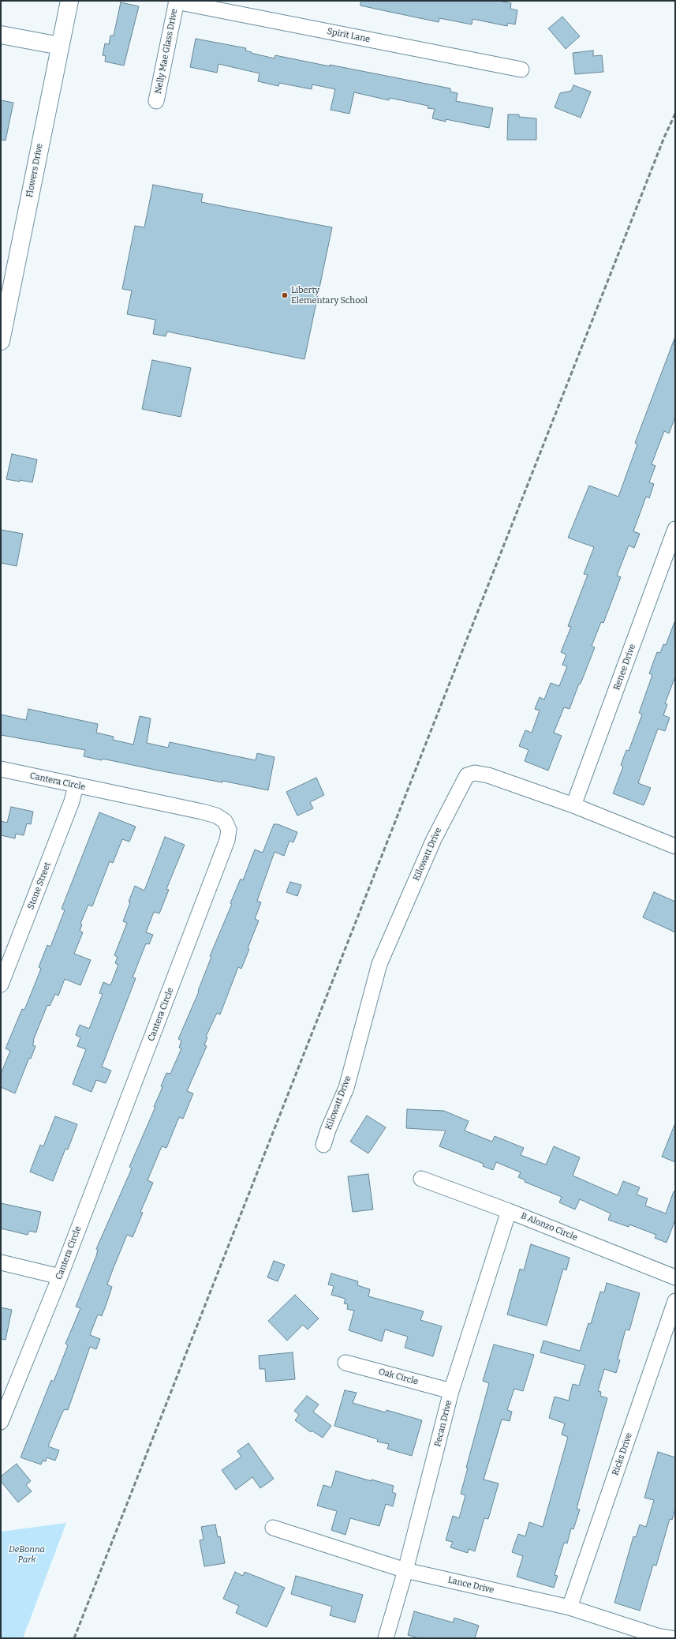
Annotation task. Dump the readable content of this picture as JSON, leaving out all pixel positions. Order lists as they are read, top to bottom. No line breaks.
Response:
{"streets":{"street":["Spirit Lane","Nelly Mae Glass Drive","Flowers Drive","Renee Drive","Cantera Circle","Kilowatt Drive","Stone Street","B Alonzo Circle","Oak Circle","Pecan Drive","Ricks Drive","Lance Drive"]},"crossings":[["Spirit Lane","Nelly Mae Glass Drive"],["Renee Drive","Kilowatt Drive"],["Cantera Circle","Stone Street"],["B Alonzo Circle","Pecan Drive"],["Oak Circle","Pecan Drive"],["Pecan Drive","Lance Drive"],["Ricks Drive","Lance Drive"]],"parks":["DeBonna Park"],"places":["Liberty Elementary School"]}
